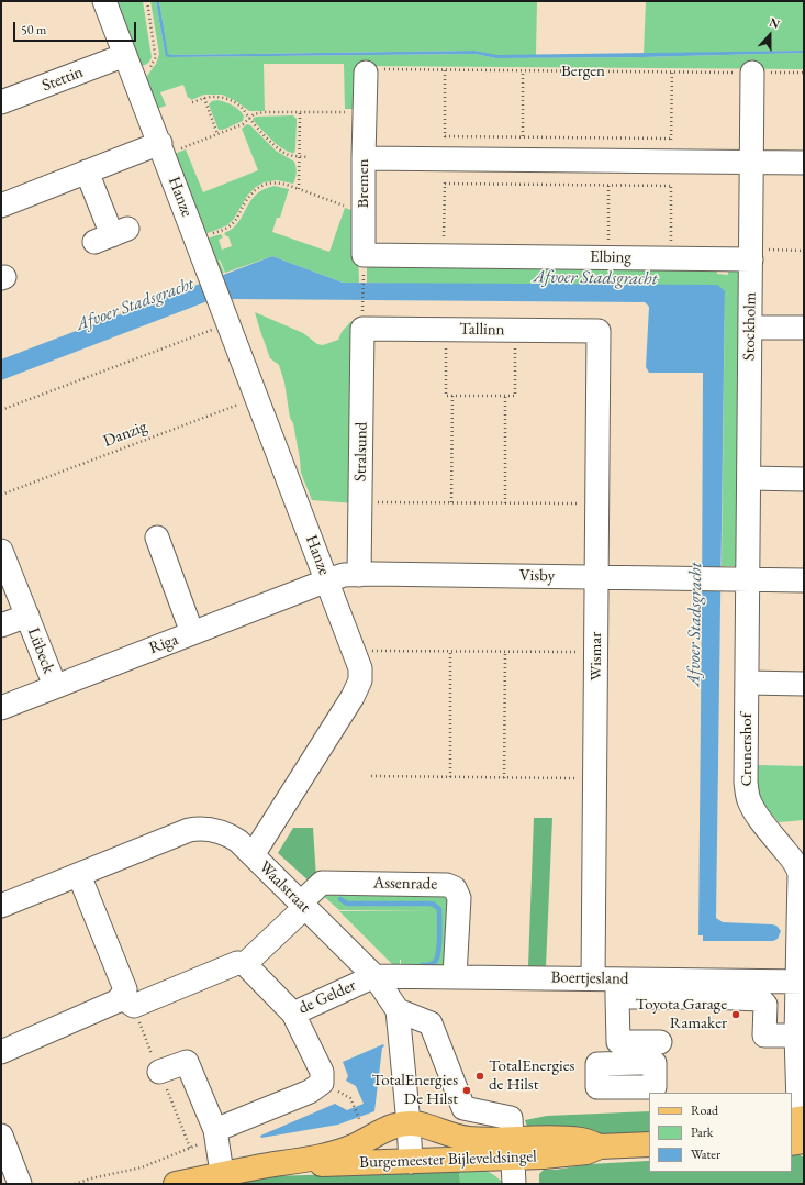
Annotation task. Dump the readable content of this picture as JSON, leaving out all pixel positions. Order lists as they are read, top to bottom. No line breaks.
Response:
{"streets":{"main road":["Burgemeester Bijleveldsingel"],"street":["Stettin","Bremen","Hanze","Elbing","Stockholm","Tallinn","Stralsund","Visby","Riga","Lübeck","Wismar","Crunershof","Assenrade","Waalstraat","Boertjesland","de Gelder"],"path":["Bergen","Danzig"]},"crossings":[["Bergen","Bremen"],["Bergen","Stockholm"],["Stettin","Hanze"],["Bremen","Hanze"],["Bremen","Elbing"],["Hanze","Danzig"],["Hanze","Visby"],["Hanze","Riga"],["Hanze","Waalstraat"],["Elbing","Stockholm"],["Stockholm","Visby"],["Stockholm","Crunershof"],["Tallinn","Stralsund"],["Tallinn","Wismar"],["Stralsund","Visby"],["Visby","Riga"],["Visby","Wismar"],["Visby","Crunershof"],["Riga","Lübeck"],["Wismar","Boertjesland"],["Crunershof","Boertjesland"],["Assenrade","Waalstraat"],["Assenrade","Boertjesland"],["Waalstraat","Boertjesland"],["Waalstraat","de Gelder"],["Waalstraat","Burgemeester Bijleveldsingel"],["Boertjesland","de Gelder"]],"water":["Afvoer Stadsgracht"],"places":["Toyota Garage Ramaker","TotalEnergies de Hilst","TotalEnergies De Hilst"],"legend":["Road","Park","Water"],"scale_bar":"50 m","north":"top"}
